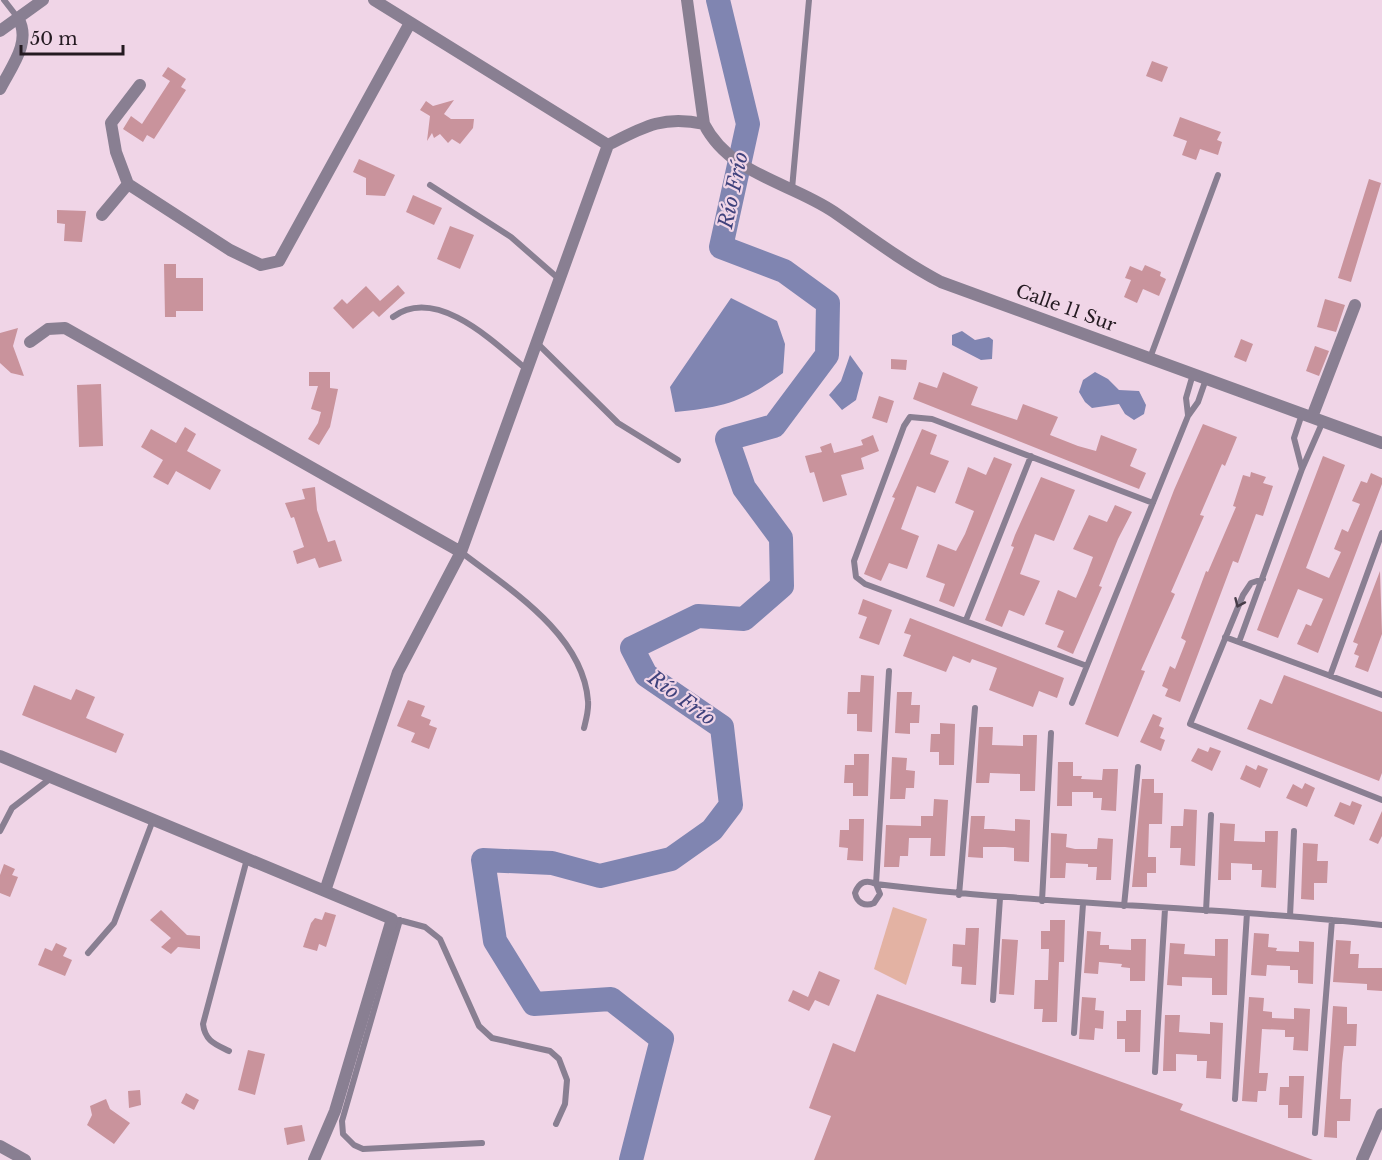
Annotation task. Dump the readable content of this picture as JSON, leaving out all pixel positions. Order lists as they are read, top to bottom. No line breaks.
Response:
{"streets":{"street":["Calle 11 Sur"]},"water":["Río Frío"],"scale_bar":"50 m"}
